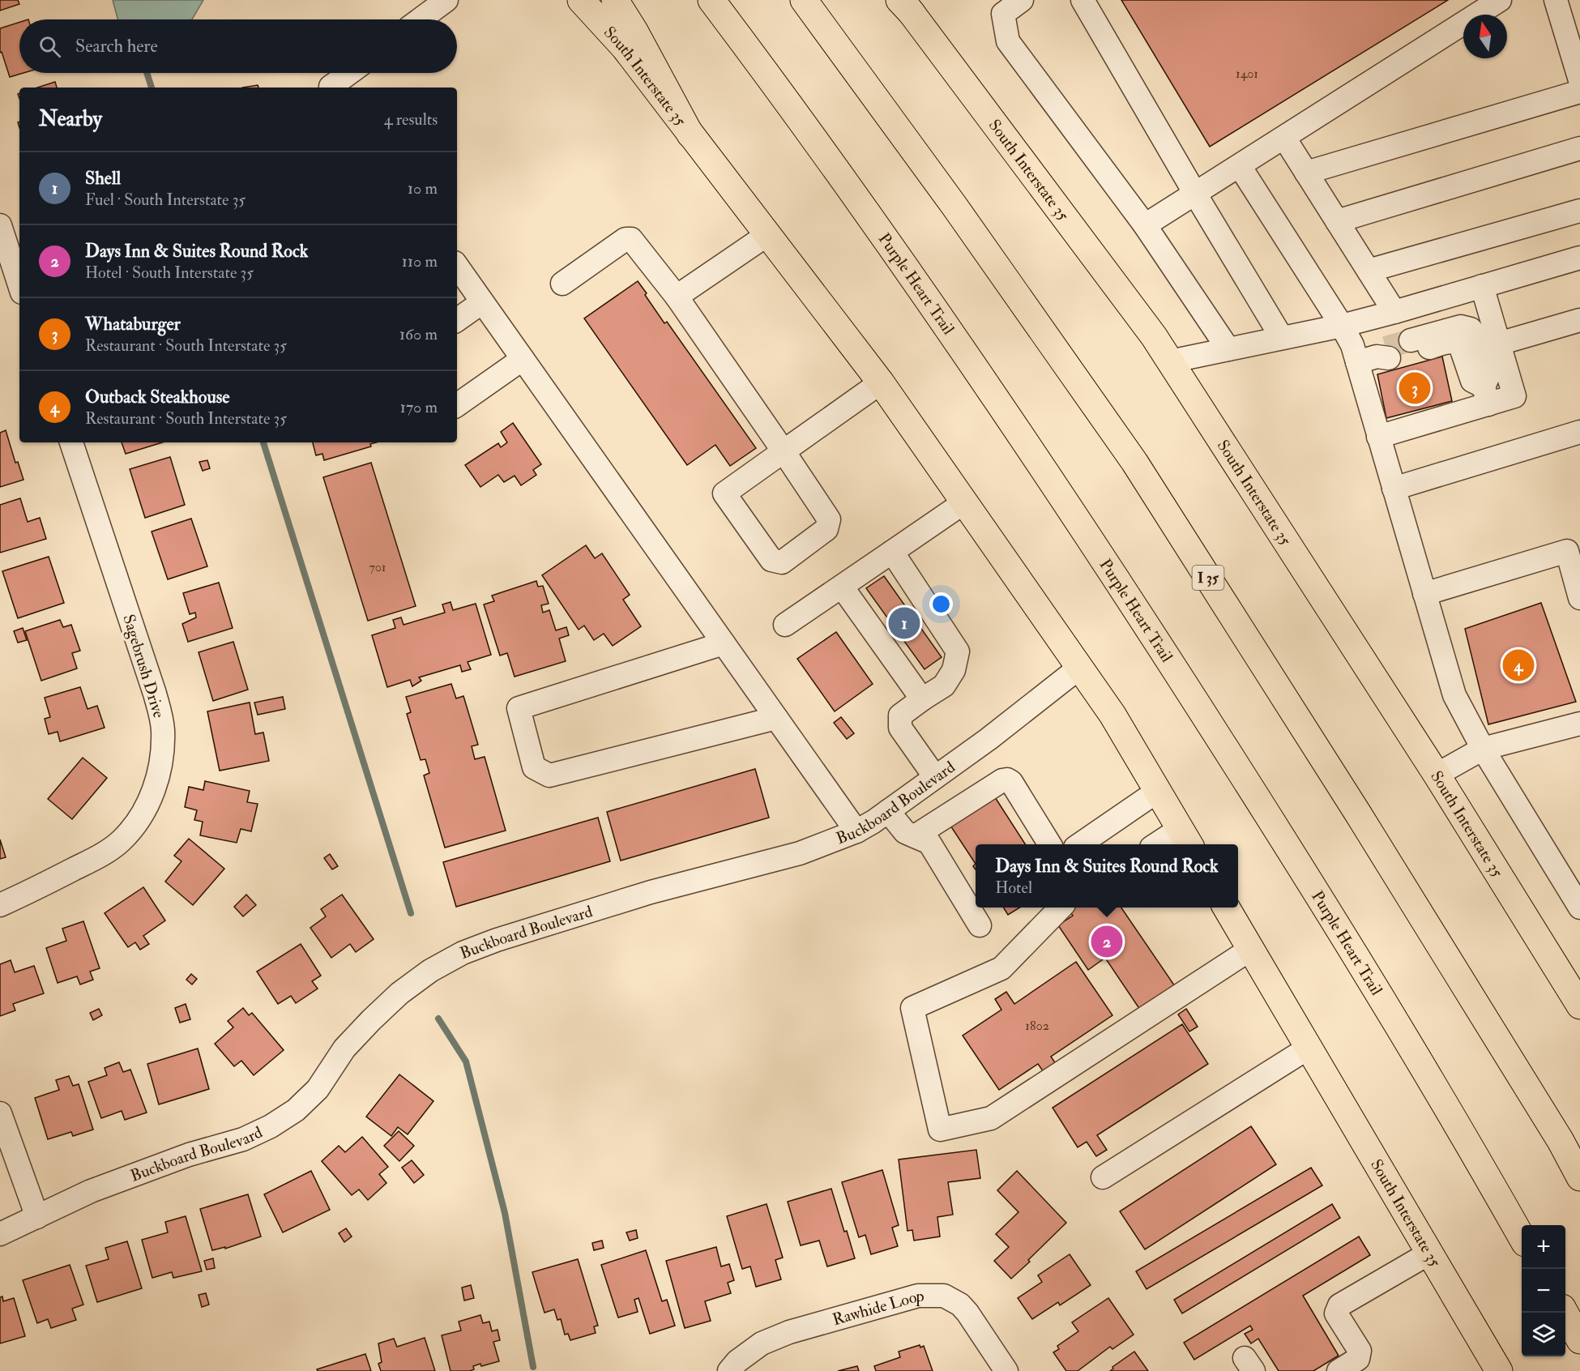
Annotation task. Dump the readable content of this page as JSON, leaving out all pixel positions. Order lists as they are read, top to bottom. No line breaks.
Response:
{"streets":{"main road":["South Interstate 35","Purple Heart Trail","I 35"],"street":["Sagebrush Drive","Buckboard Boulevard","Rawhide Loop"]},"crossings":[["South Interstate 35","Buckboard Boulevard"]],"house_numbers":["1401","701","1802"],"north":"top","page":{"search":"Search here","heading":["Nearby","4 results"],"list":[{"mark":"1","name":"Shell","note":"Fuel · South Interstate 35","value":"10 m"},{"mark":"2","name":"Days Inn & Suites Round Rock","note":"Hotel · South Interstate 35","value":"110 m"},{"mark":"3","name":"Whataburger","note":"Restaurant · South Interstate 35","value":"160 m"},{"mark":"4","name":"Outback Steakhouse","note":"Restaurant · South Interstate 35","value":"170 m"}],"pins":["3","1","4","2"],"popup":["Days Inn & Suites Round Rock","Hotel"],"map_buttons":["+","−"]}}
